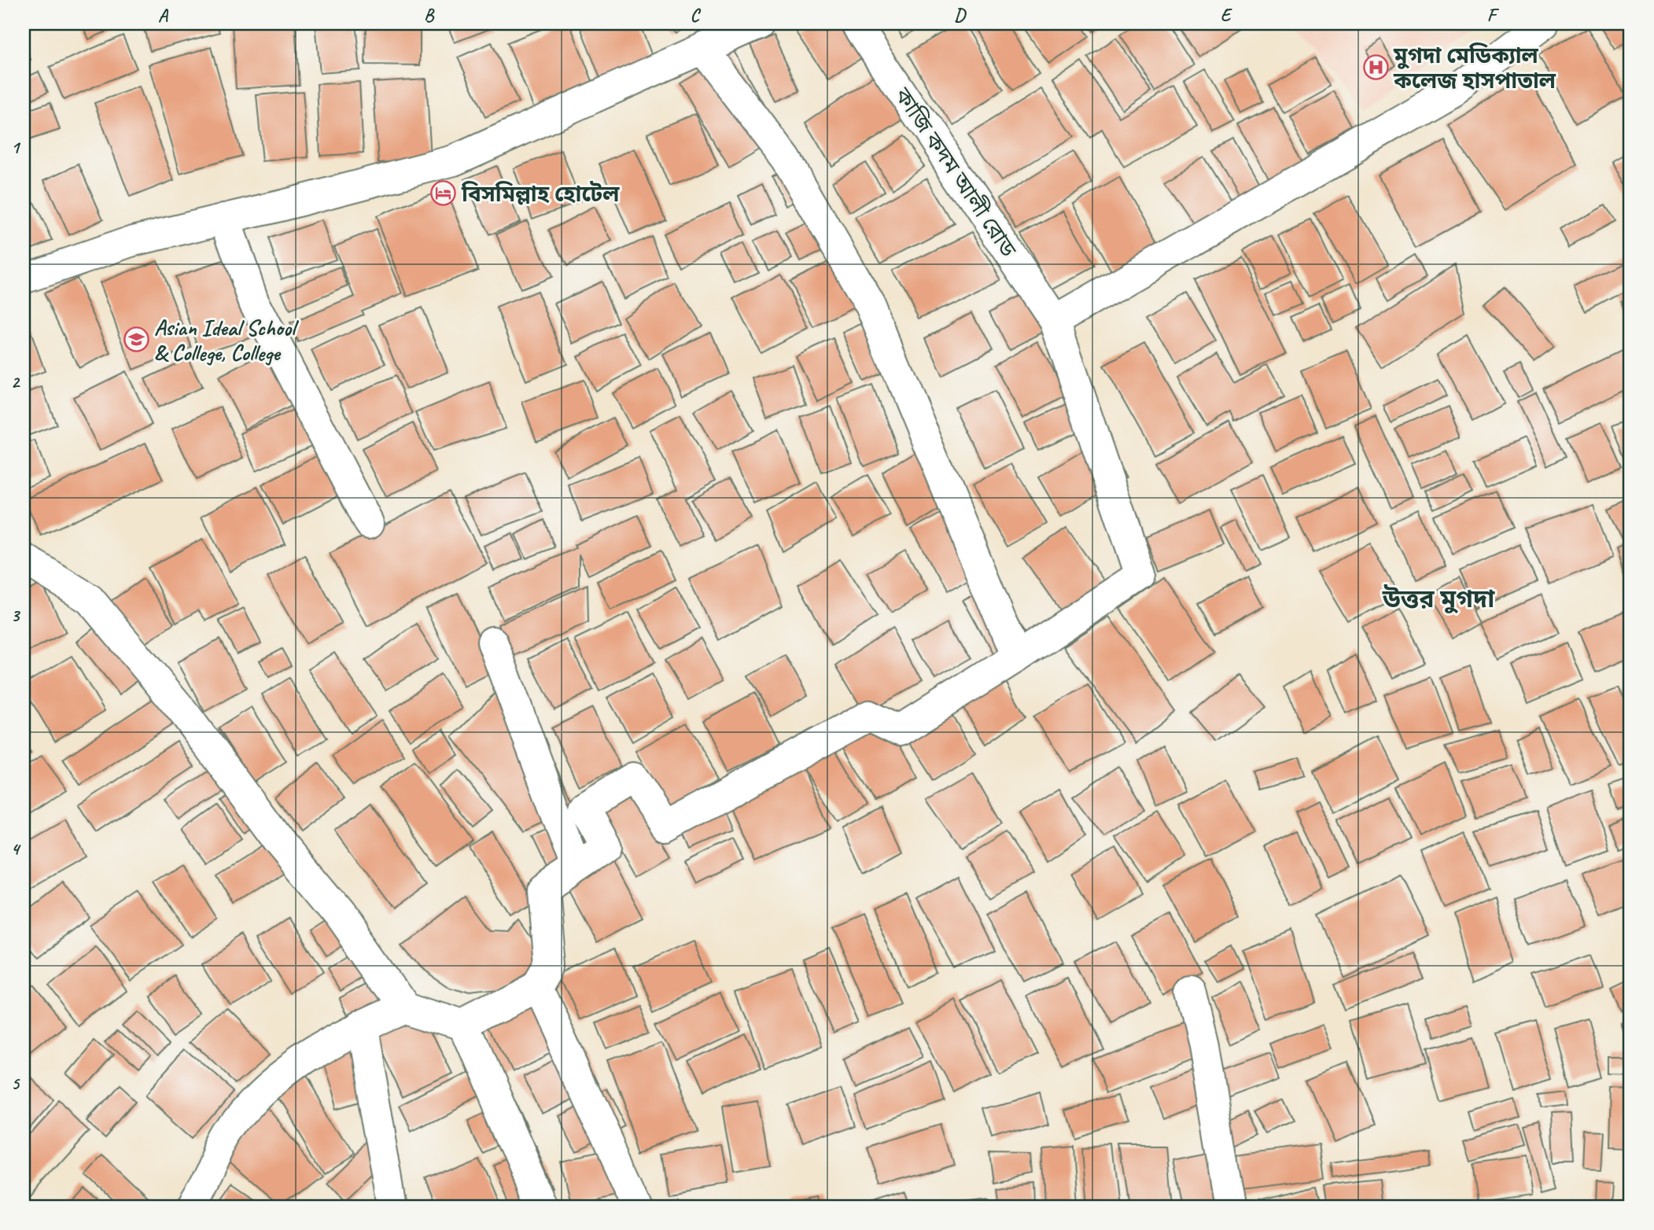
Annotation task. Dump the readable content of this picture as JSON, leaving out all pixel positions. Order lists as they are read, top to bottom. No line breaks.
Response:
{"streets":{"street":["কাজি কদম আলী রোড"]},"districts":["উত্তর মুগদা"],"places":{"hospital":["মুগদা মেডিক্যাল কলেজ হাসপাতাল"],"hotel":["বিসমিল্লাহ হোটেল"],"school or university":["Asian Ideal School & College, College"]},"grid":{"columns":["A","B","C","D","E","F"],"rows":["1","2","3","4","5"]}}
